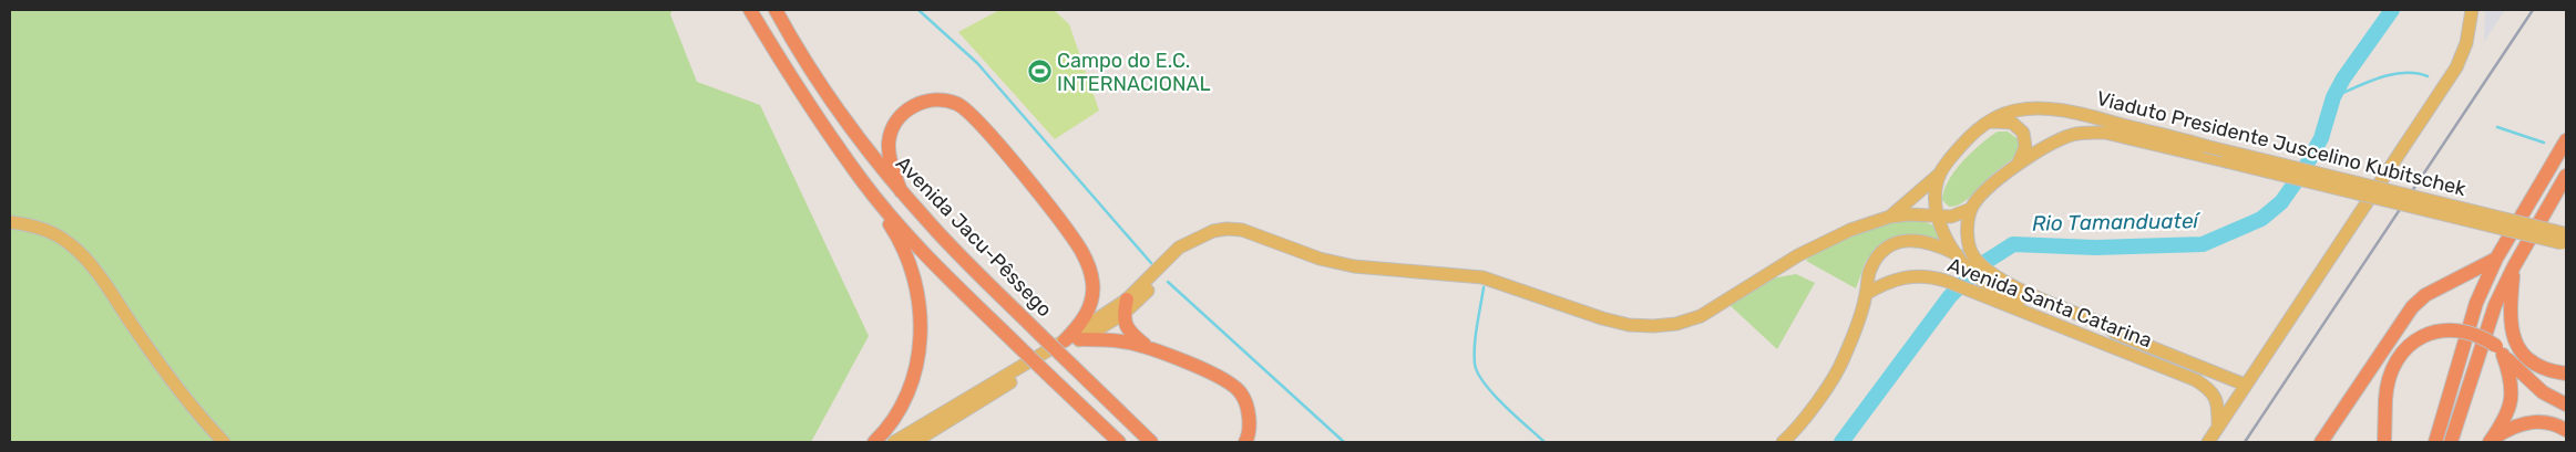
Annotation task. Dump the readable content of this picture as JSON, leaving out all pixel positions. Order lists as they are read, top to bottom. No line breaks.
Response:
{"streets":{"highway":["Avenida Jacu-Pêssego"],"main road":["Viaduto Presidente Juscelino Kubitschek","Avenida Santa Catarina"]},"water":["Rio Tamanduateí"],"places":{"sports":["Campo do E.C. INTERNACIONAL"]}}
